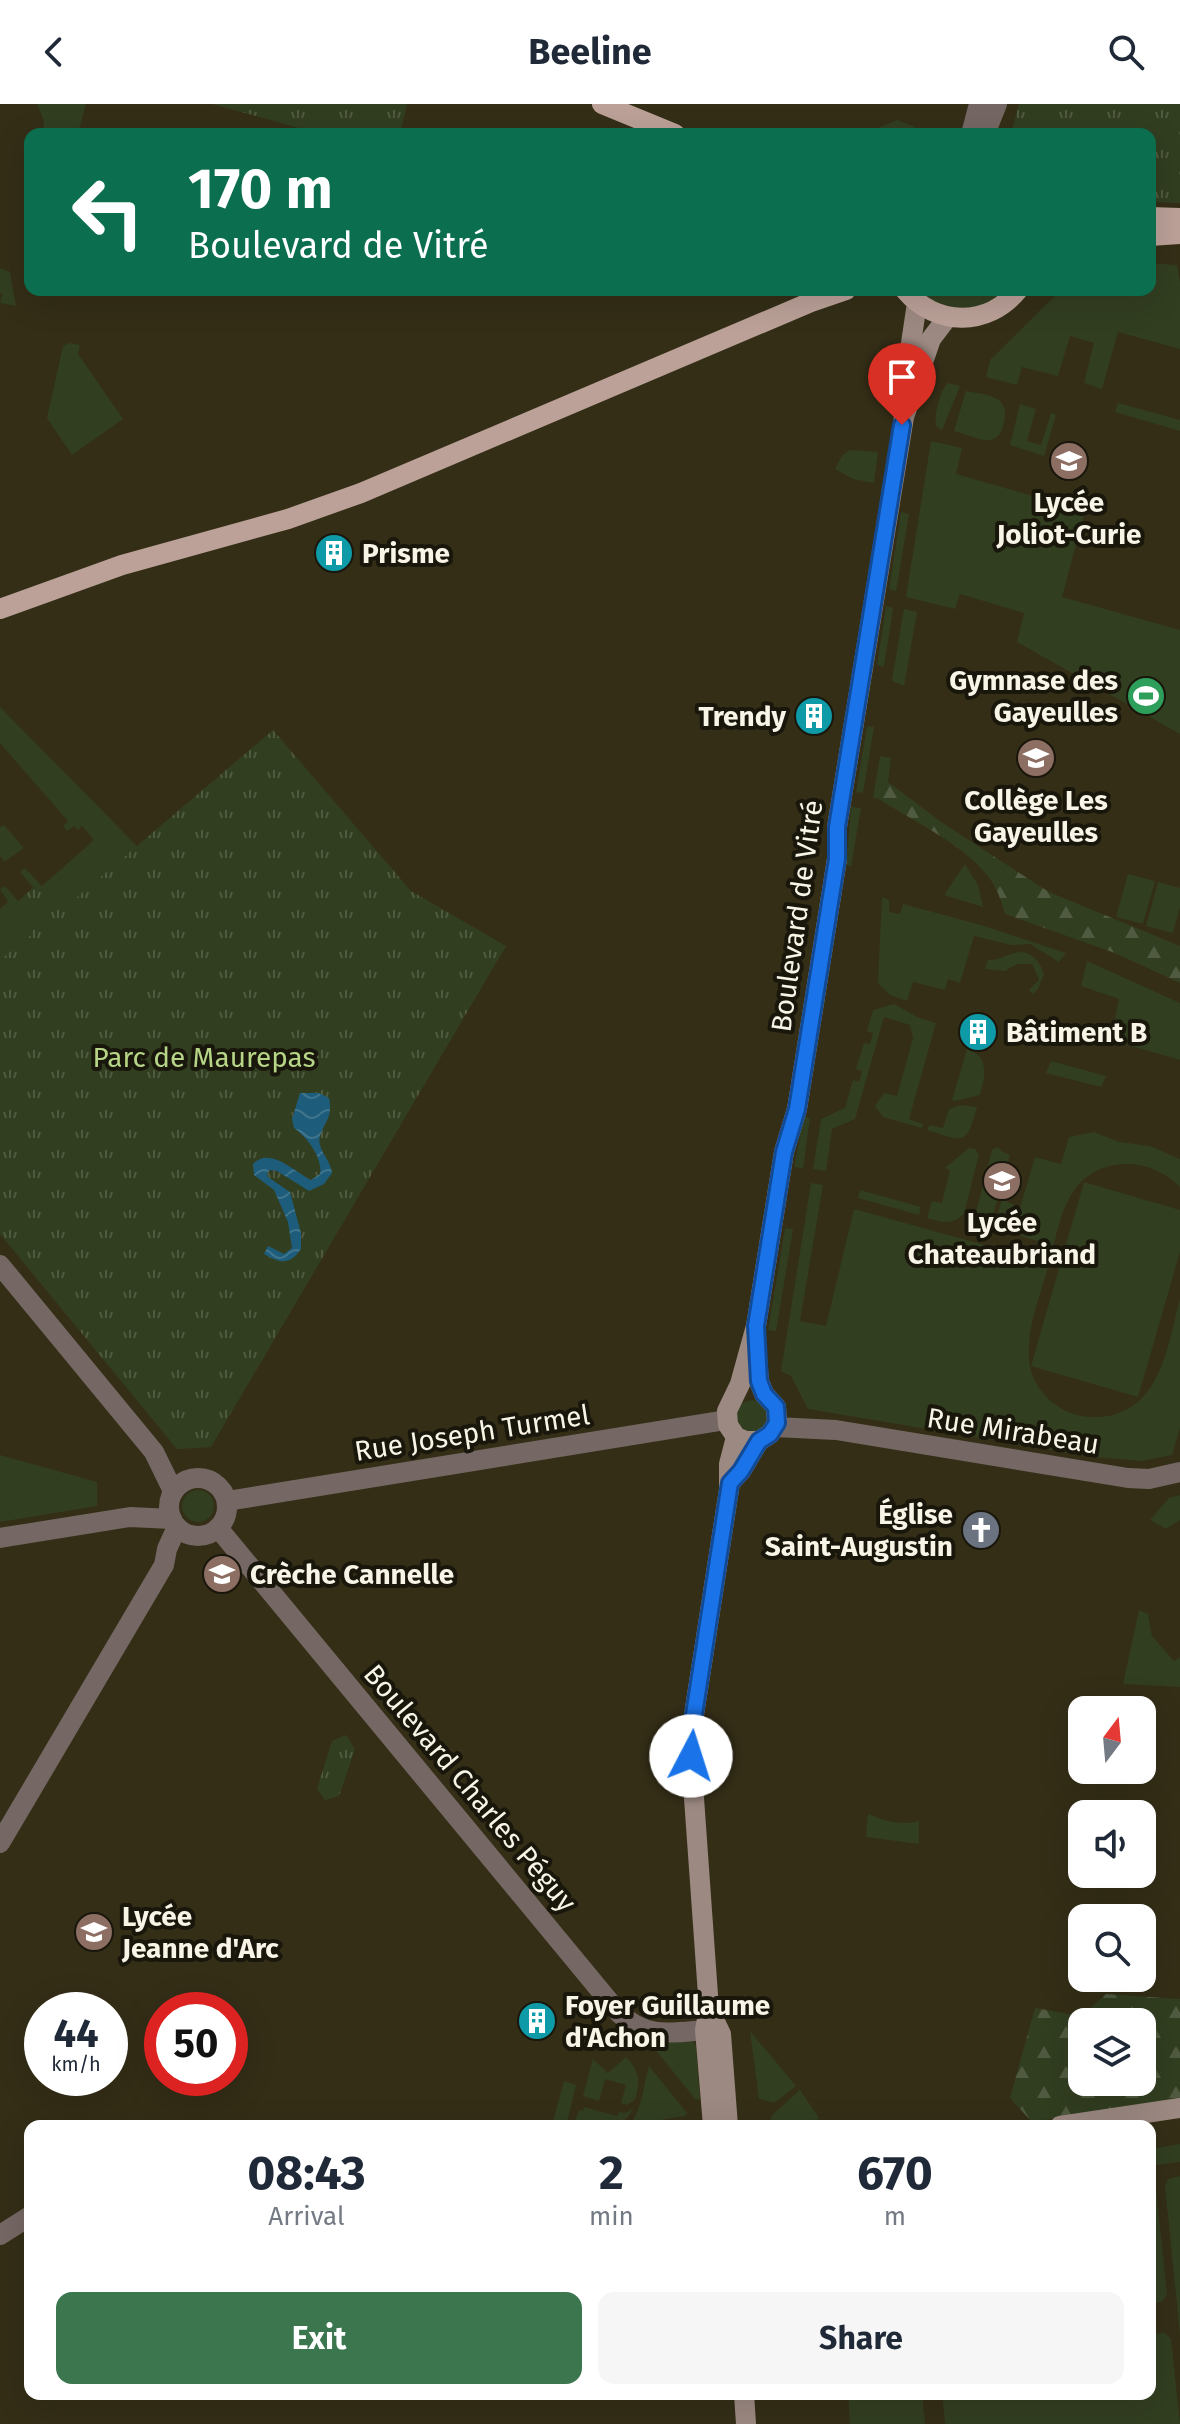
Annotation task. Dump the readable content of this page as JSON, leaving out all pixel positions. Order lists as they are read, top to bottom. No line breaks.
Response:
{"streets":{"main road":["Boulevard de Vitré"],"street":["Rue Mirabeau","Rue Joseph Turmel","Boulevard Charles Péguy"]},"crossings":[["Boulevard de Vitré","Rue Mirabeau"],["Boulevard de Vitré","Rue Joseph Turmel"],["Boulevard de Vitré","Boulevard Charles Péguy"],["Rue Mirabeau","Rue Joseph Turmel"],["Rue Joseph Turmel","Boulevard Charles Péguy"]],"parks":["Parc de Maurepas"],"places":{"school or university":["Lycée Joliot-Curie","Collège Les Gayeulles","Lycée Chateaubriand","Crèche Cannelle","Lycée Jeanne d'Arc"],"building":["Prisme","Trendy","Bâtiment B","Foyer Guillaume d'Achon"],"sports":["Gymnase des Gayeulles"],"church":["Église Saint-Augustin"]},"north":"top","page":{"header":"Beeline","turn":["170 m","Boulevard de Vitré"],"speed":"44 km/h","limit":"50","eta":["08:43","Arrival","2","min","670","m"],"buttons":["Exit","Share"]}}
